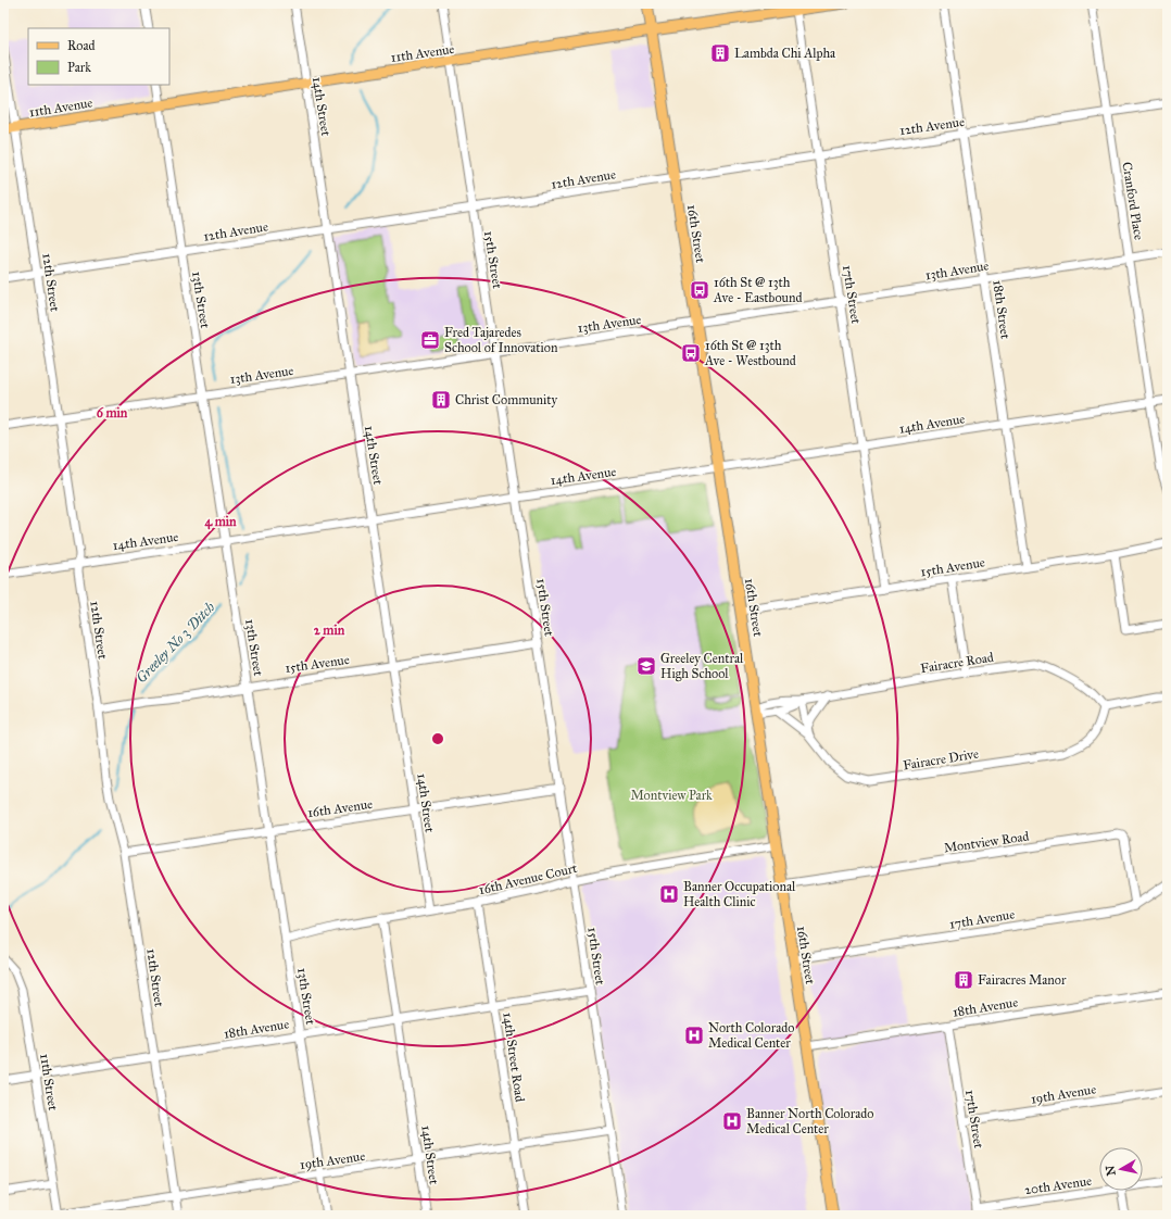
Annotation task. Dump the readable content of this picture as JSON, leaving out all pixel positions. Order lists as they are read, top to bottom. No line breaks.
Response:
{"streets":{"main road":["11th Avenue","16th Street"],"street":["14th Street","12th Avenue","Cranford Place","15th Street","13th Avenue","12th Street","17th Street","13th Street","18th Street","14th Avenue","15th Avenue","Fairacre Road","Fairacre Drive","16th Avenue","Montview Road","16th Avenue Court","17th Avenue","18th Avenue","14th Street Road","11th Street","19th Avenue","20th Avenue"]},"crossings":[["11th Avenue","14th Street"],["11th Avenue","16th Street"],["11th Avenue","15th Street"],["11th Avenue","12th Street"],["11th Avenue","17th Street"],["11th Avenue","13th Street"],["14th Street","12th Avenue"],["14th Street","13th Avenue"],["14th Street","14th Avenue"],["14th Street","15th Avenue"],["14th Street","16th Avenue"],["14th Street","16th Avenue Court"],["14th Street","18th Avenue"],["14th Street","19th Avenue"],["12th Avenue","Cranford Place"],["12th Avenue","16th Street"],["12th Avenue","15th Street"],["12th Avenue","12th Street"],["12th Avenue","17th Street"],["12th Avenue","13th Street"],["12th Avenue","18th Street"],["Cranford Place","13th Avenue"],["Cranford Place","14th Avenue"],["16th Street","13th Avenue"],["16th Street","14th Avenue"],["16th Street","15th Avenue"],["16th Street","Fairacre Road"],["16th Street","Montview Road"],["16th Street","16th Avenue Court"],["16th Street","17th Avenue"],["16th Street","18th Avenue"],["15th Street","13th Avenue"],["15th Street","14th Avenue"],["15th Street","15th Avenue"],["15th Street","16th Avenue"],["15th Street","16th Avenue Court"],["15th Street","18th Avenue"],["15th Street","19th Avenue"],["13th Avenue","12th Street"],["13th Avenue","17th Street"],["13th Avenue","13th Street"],["13th Avenue","18th Street"],["12th Street","14th Avenue"],["12th Street","15th Avenue"],["12th Street","16th Avenue"],["12th Street","18th Avenue"],["12th Street","19th Avenue"],["17th Street","14th Avenue"],["17th Street","15th Avenue"],["17th Street","18th Avenue"],["17th Street","19th Avenue"],["17th Street","20th Avenue"],["13th Street","14th Avenue"],["13th Street","15th Avenue"],["13th Street","16th Avenue"],["13th Street","16th Avenue Court"],["13th Street","18th Avenue"],["13th Street","19th Avenue"],["18th Street","14th Avenue"],["18th Street","15th Avenue"],["Fairacre Road","Fairacre Drive"],["Montview Road","17th Avenue"],["16th Avenue Court","14th Street Road"],["18th Avenue","14th Street Road"],["18th Avenue","11th Street"],["14th Street Road","19th Avenue"],["11th Street","19th Avenue"]],"water":["Greeley No 3 Ditch"],"parks":["Montview Park"],"places":{"building":["Lambda Chi Alpha","Christ Community","Fairacres Manor"],"bus stop":["16th St @ 13th Ave - Eastbound","16th St @ 13th Ave - Westbound"],"office":["Fred Tajaredes School of Innovation"],"school or university":["Greeley Central High School"],"hospital":["Banner Occupational Health Clinic","North Colorado Medical Center","Banner North Colorado Medical Center"]},"legend":["Road","Park"],"north":"left","rings":["6 min","4 min","2 min"]}
